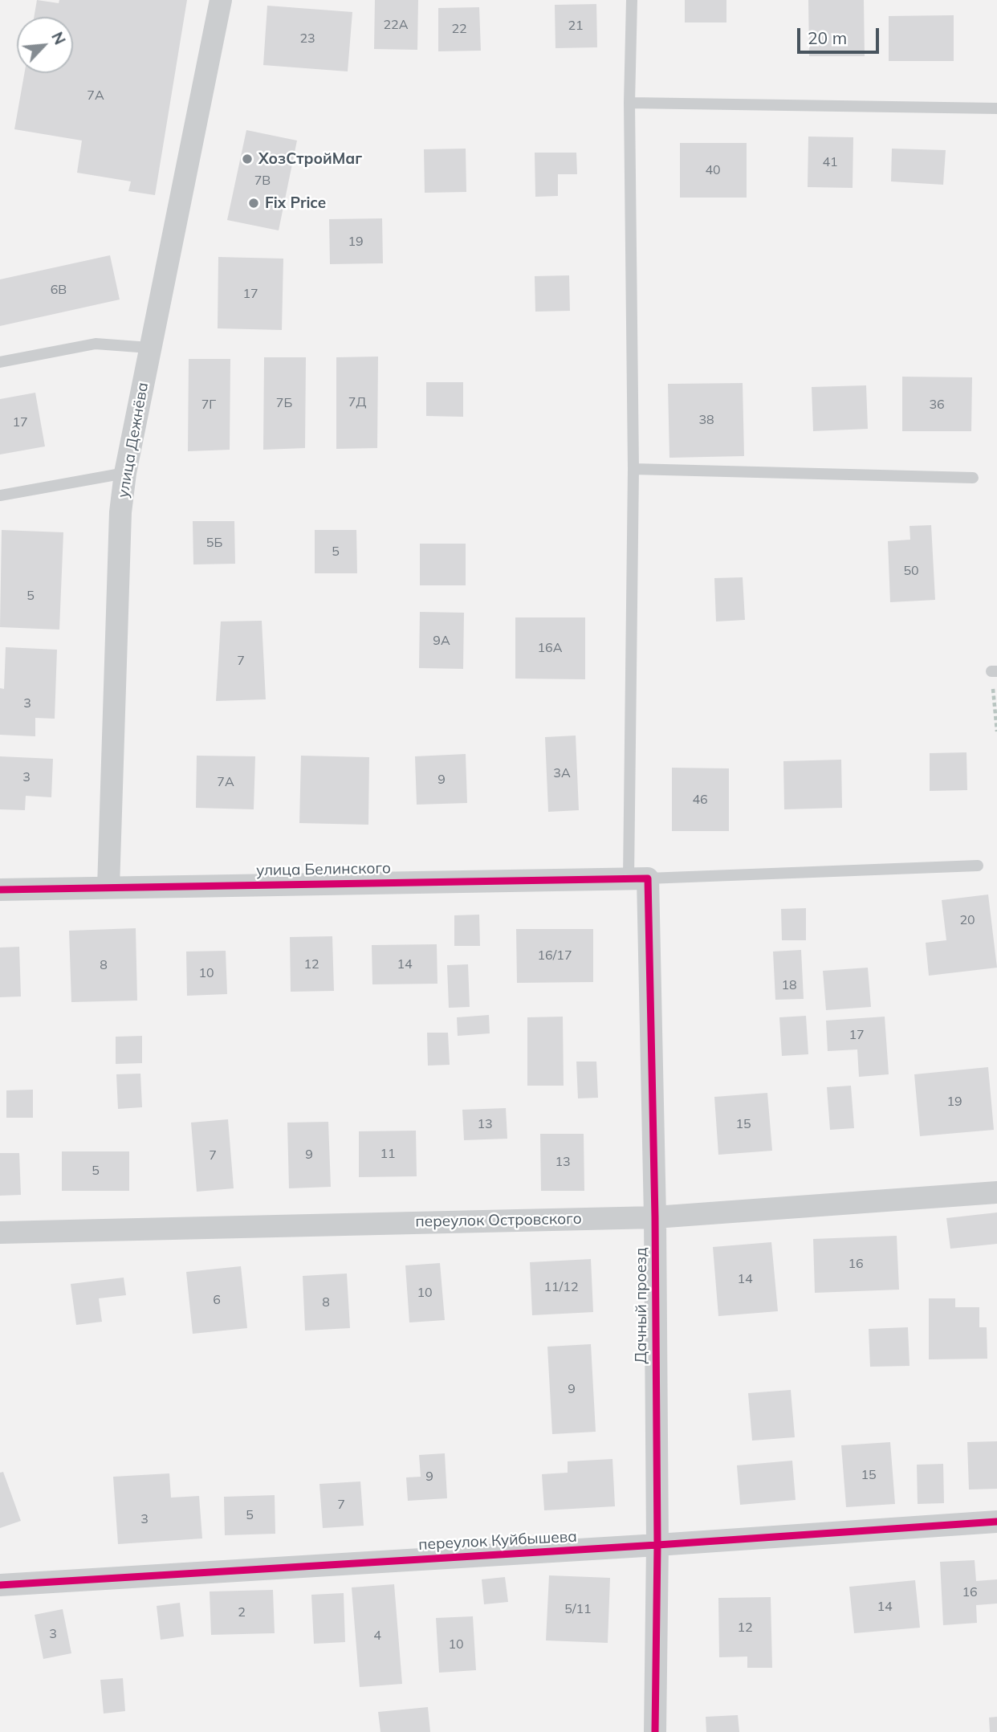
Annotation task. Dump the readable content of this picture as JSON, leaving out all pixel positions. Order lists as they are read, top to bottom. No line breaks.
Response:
{"streets":{"street":["улица Дежнёва","улица Белинского","переулок Островского","Дачный проезд","переулок Куйбышева"]},"crossings":[["улица Дежнёва","улица Белинского"],["улица Белинского","Дачный проезд"],["переулок Островского","Дачный проезд"],["Дачный проезд","переулок Куйбышева"]],"places":["ХозСтройМаг","Fix Price"],"house_numbers":["22А","21","22","23","7А","41","40","7В","19","6В","17","7Д","7Б","7Г","36","38","17","5Б","5","50","5","9А","16А","7","3","3А","3","9","7А","46","20","16/17","12","14","8","10","18","17","19","13","15","11","9","7","13","5","16","14","11/12","10","6","8","9","15","9","7","5","3","16","14","5/11","2","12","3","4","10"],"scale_bar":"20 m","north":"top right"}
